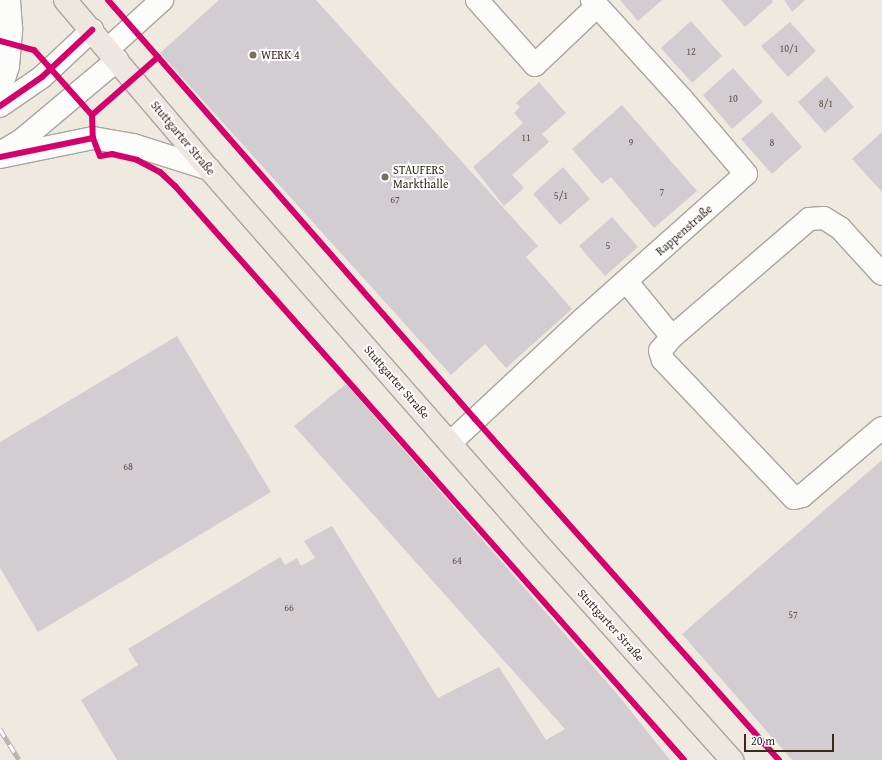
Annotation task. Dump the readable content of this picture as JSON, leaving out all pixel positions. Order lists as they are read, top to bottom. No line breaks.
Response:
{"streets":{"main road":["Stuttgarter Straße"],"street":["Rappenstraße"]},"crossings":[["Stuttgarter Straße","Rappenstraße"]],"places":["WERK 4","STAUFERS Markthalle"],"house_numbers":["10/1","12","10","8/1","11","9","8","7","5/1","67","5","68","64","66","57"],"scale_bar":"20 m"}
